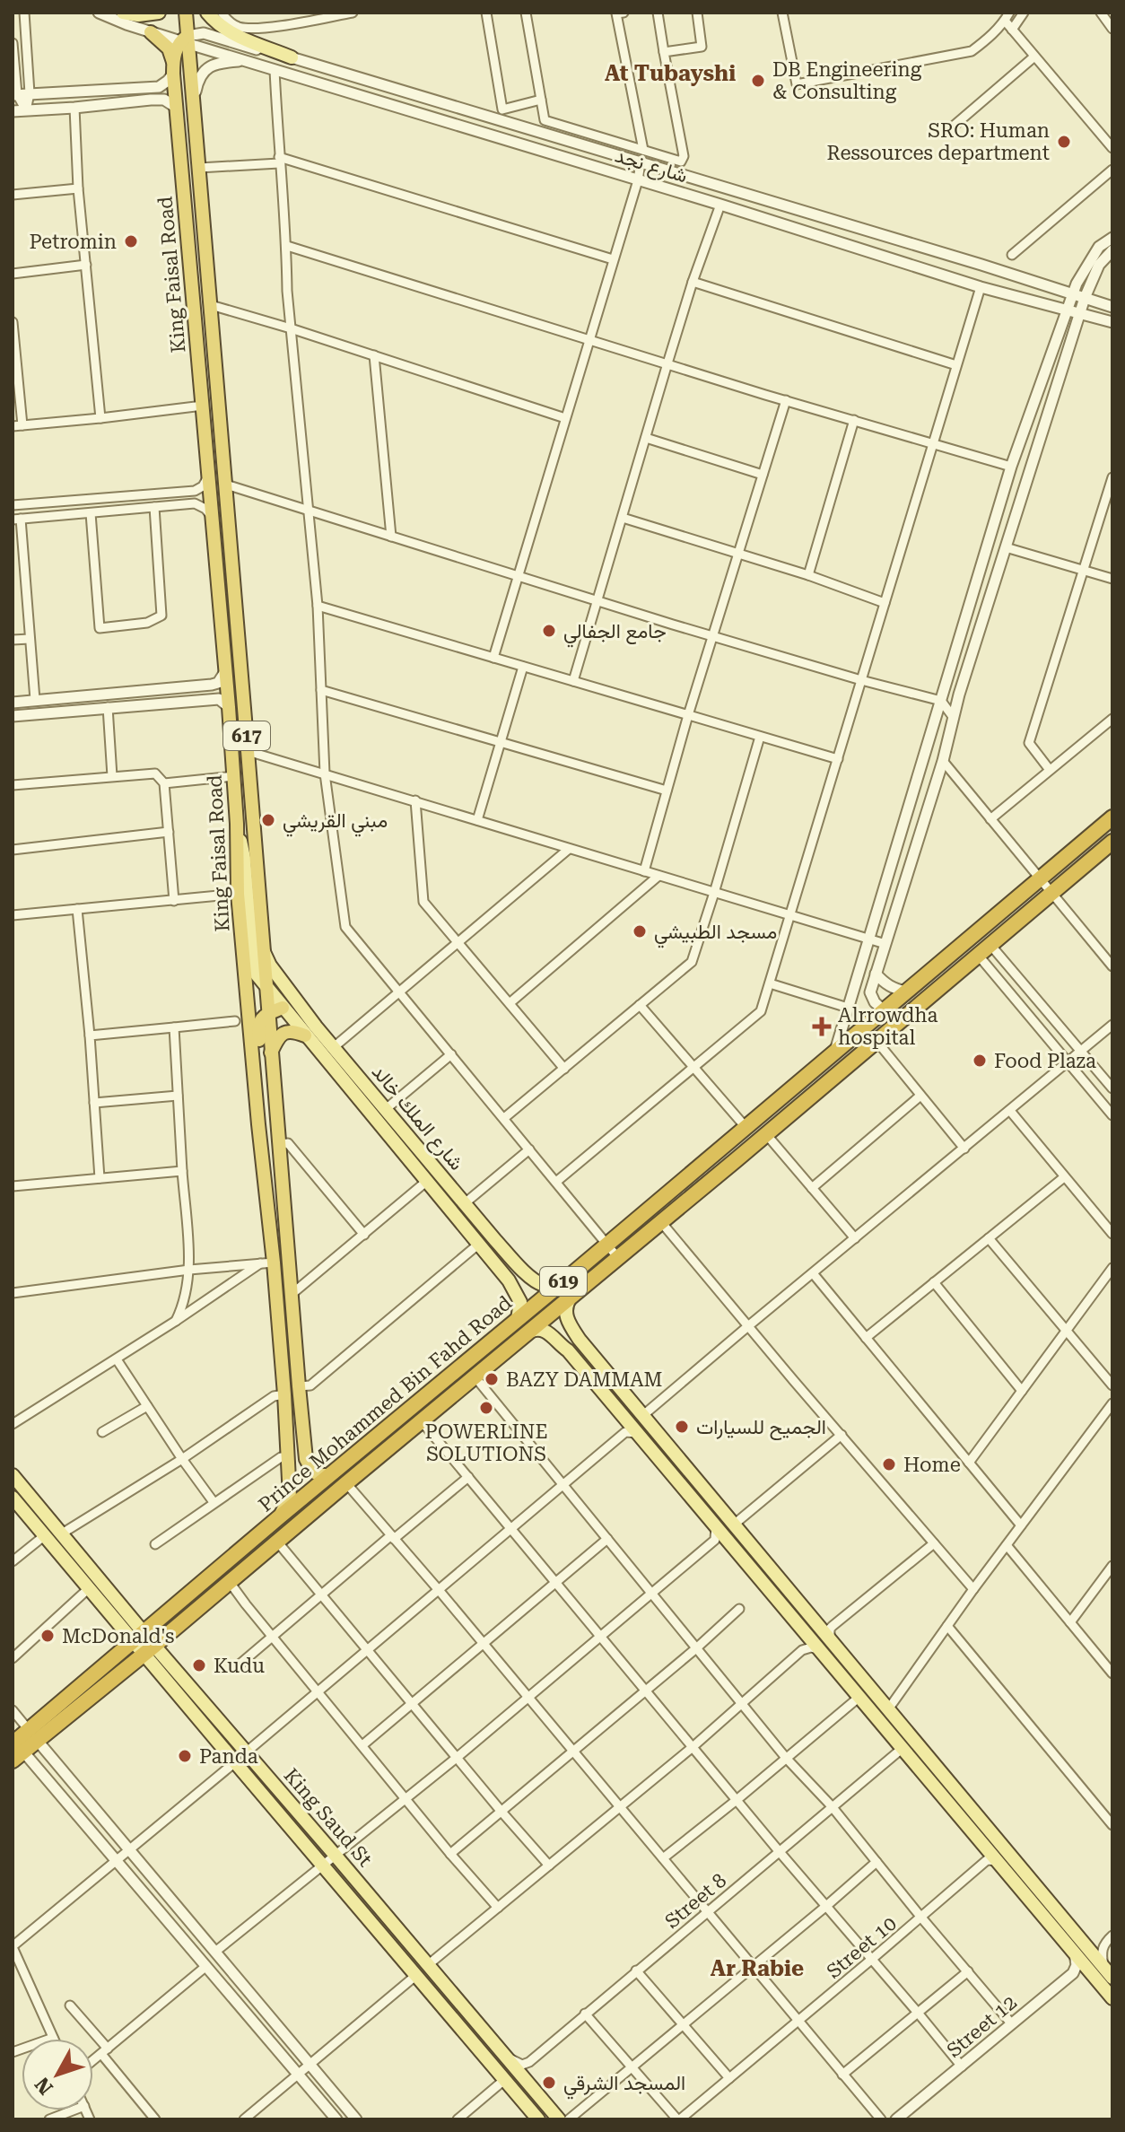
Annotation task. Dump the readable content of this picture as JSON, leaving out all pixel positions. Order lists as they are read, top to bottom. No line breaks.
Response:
{"streets":{"highway":["King Faisal Road","617","619","Prince Mohammed Bin Fahd Road"],"main road":["شارع الملك خالد","King Saud St"],"street":["شارع نجد","Street 8","Street 10","Street 12"]},"crossings":[["شارع نجد","King Faisal Road"],["King Faisal Road","شارع الملك خالد"],["King Faisal Road","Prince Mohammed Bin Fahd Road"],["شارع الملك خالد","Prince Mohammed Bin Fahd Road"],["Prince Mohammed Bin Fahd Road","King Saud St"],["King Saud St","Street 8"]],"districts":["At Tubayshi","Ar Rabie"],"places":{"other":["DB Engineering & Consulting","SRO: Human Ressources department","Petromin","جامع الجفالي","مبني القريشي","مسجد الطبيشي","Food Plaza","BAZY DAMMAM","POWERLINE SOLUTIONS","الجميح للسيارات","Home","McDonald's","Kudu","Panda","المسجد الشرقي"],"health":["Alrrowdha hospital"]},"north":"bottom left"}
